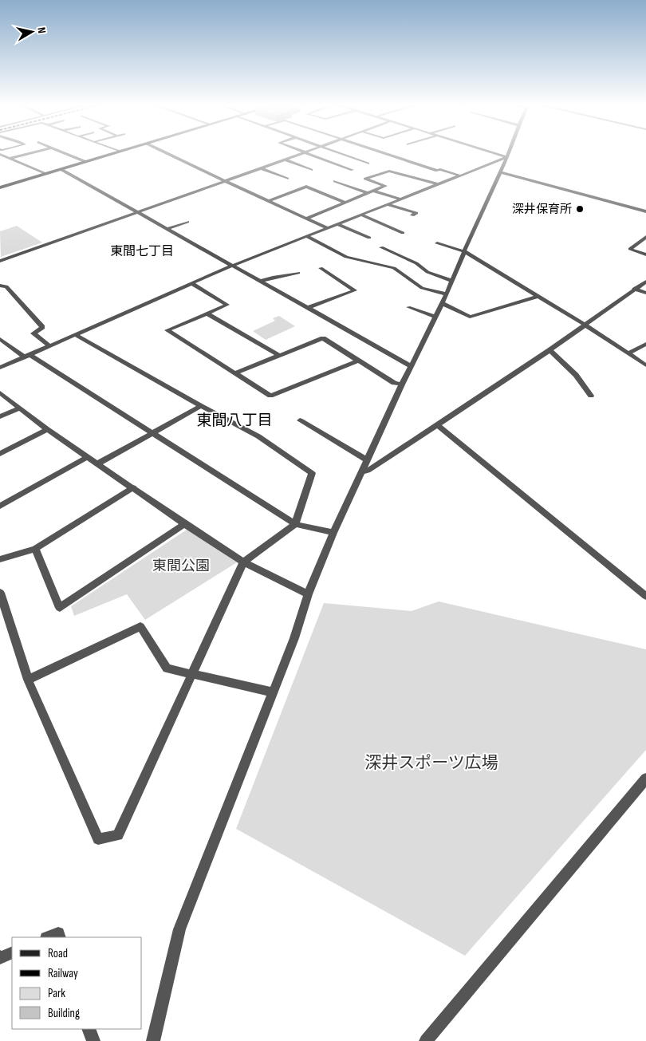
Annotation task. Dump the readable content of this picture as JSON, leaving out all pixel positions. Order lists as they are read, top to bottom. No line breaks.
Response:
{"districts":["東間七丁目","東間八丁目"],"parks":["東間公園","深井スポーツ広場"],"places":["深井保育所"],"legend":["Road","Railway","Park","Building"],"north":"right"}
